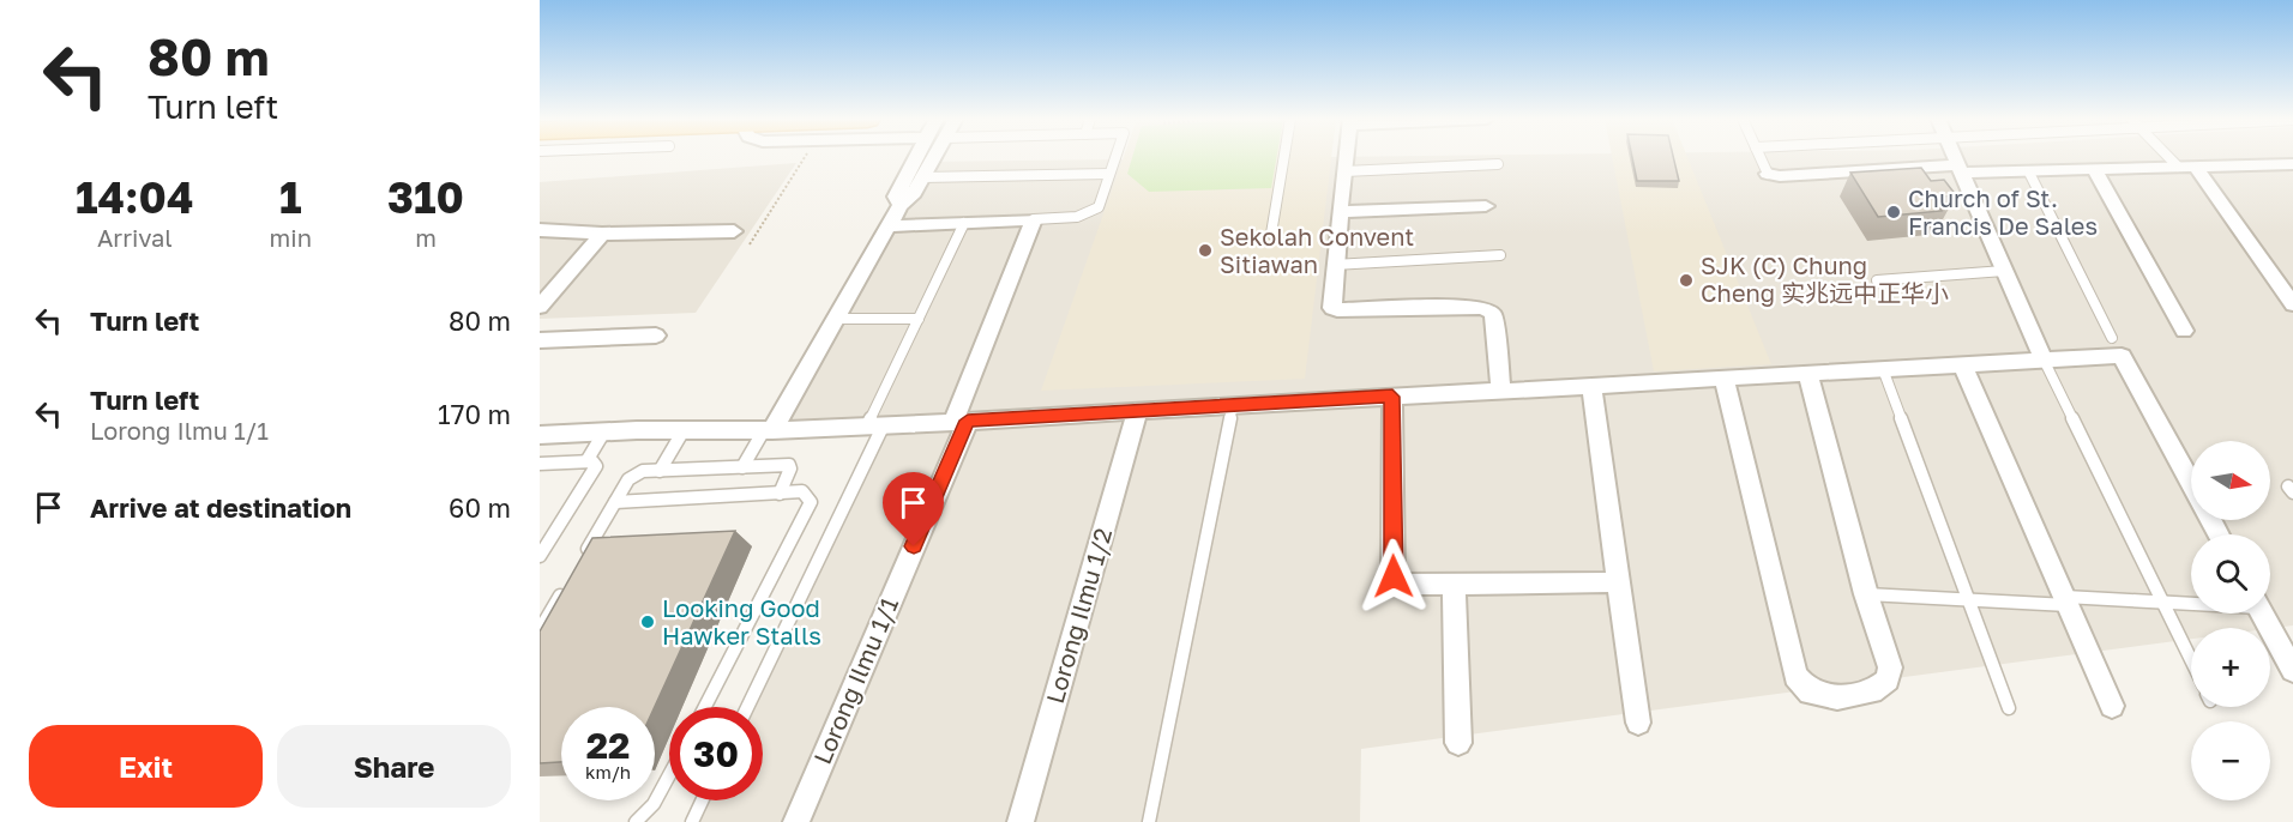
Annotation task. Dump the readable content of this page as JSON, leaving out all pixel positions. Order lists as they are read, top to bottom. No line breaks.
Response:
{"streets":{"street":["Lorong Ilmu 1/2","Lorong Ilmu 1/1"]},"places":["Church of St. Francis De Sales","Sekolah Convent Sitiawan","SJK (C) Chung Cheng 实兆远中正华小","Looking Good Hawker Stalls"],"north":"right","page":{"turn":["80 m","Turn left"],"eta":["14:04","Arrival","1","min","310","m"],"list":[{"name":"Turn left","value":"80 m"},{"name":"Turn left","note":"Lorong Ilmu 1/1","value":"170 m"},{"name":"Arrive at destination","value":"60 m"}],"map_buttons":["+","−"],"speed":"22 km/h","limit":"30","buttons":["Exit","Share"]}}
